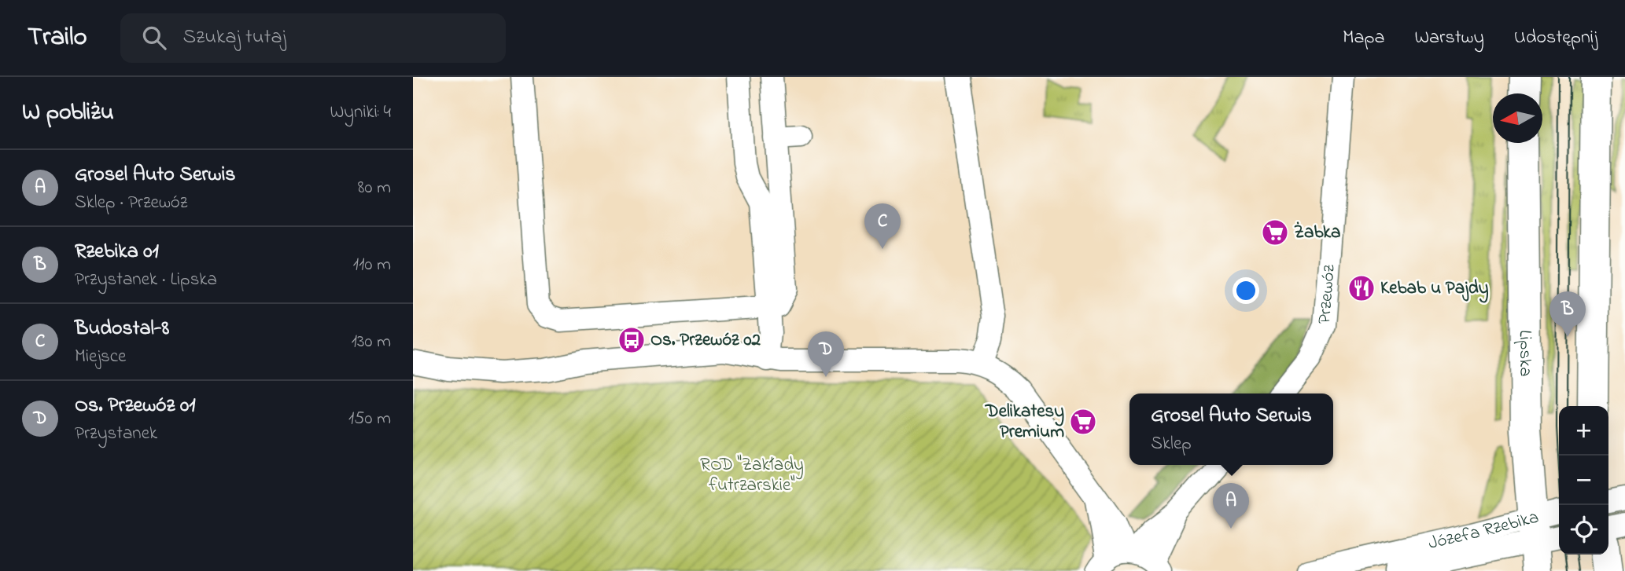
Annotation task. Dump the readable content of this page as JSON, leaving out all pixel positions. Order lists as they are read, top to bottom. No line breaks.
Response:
{"streets":{"main road":["Lipska"],"street":["Przewóz","Józefa Rzebika"]},"crossings":[["Lipska","Józefa Rzebika"]],"parks":["ROD \"Zakłady futrzarskie\""],"places":{"supermarket":["Żabka","Delikatesy Premium"],"restaurant":["Kebab u Pajdy"],"bus stop":["Os. Przewóz 02"]},"north":"left","page":{"header":"Trailo","search":"Szukaj tutaj","nav":["Mapa","Warstwy","Udostępnij"],"heading":["W pobliżu","Wyniki: 4"],"list":[{"mark":"A","name":"Grosel Auto Serwis","note":"Sklep · Przewóz","value":"80 m"},{"mark":"B","name":"Rzebika 01","note":"Przystanek · Lipska","value":"110 m"},{"mark":"C","name":"Budostal-8","note":"Miejsce","value":"130 m"},{"mark":"D","name":"Os. Przewóz 01","note":"Przystanek","value":"150 m"}],"pins":["C","B","D","A"],"popup":["Grosel Auto Serwis","Sklep"],"map_buttons":["+","−"]}}
